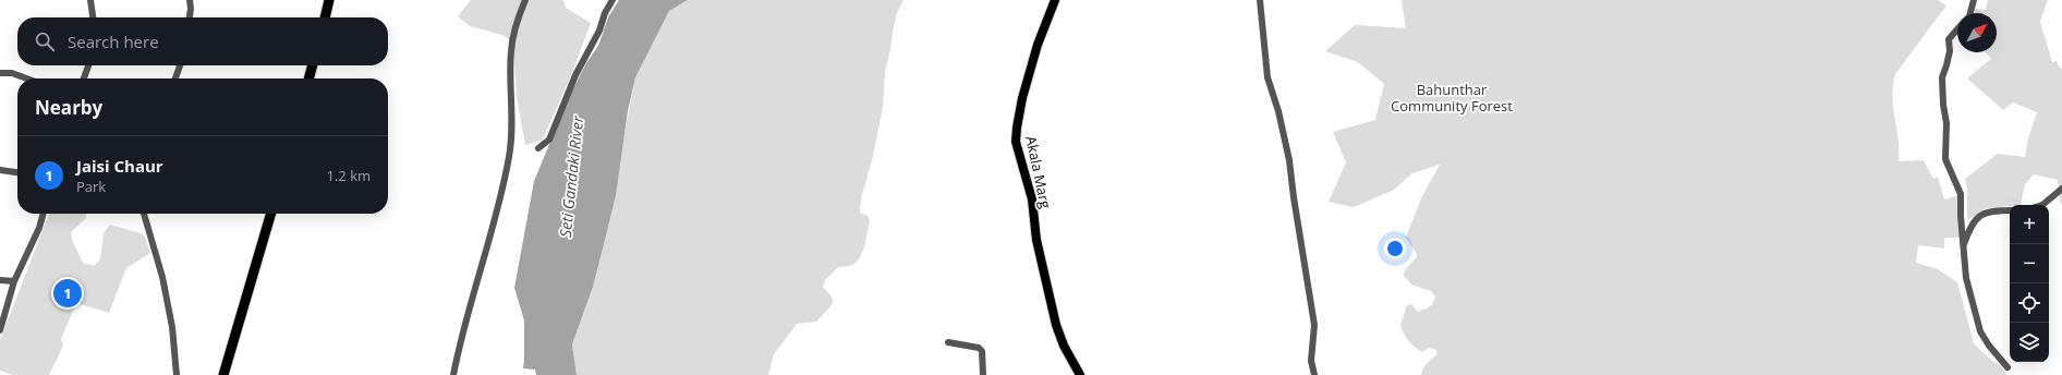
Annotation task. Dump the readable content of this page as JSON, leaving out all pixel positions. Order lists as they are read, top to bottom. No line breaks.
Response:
{"streets":{"main road":["Akala Marg"]},"water":["Seti Gandaki River"],"parks":["Bahunthar Community Forest"],"north":"top right","page":{"search":"Search here","heading":"Nearby","list":[{"mark":"1","name":"Jaisi Chaur","note":"Park","value":"1.2 km"}],"map_buttons":["+","−"],"pins":"1"}}
